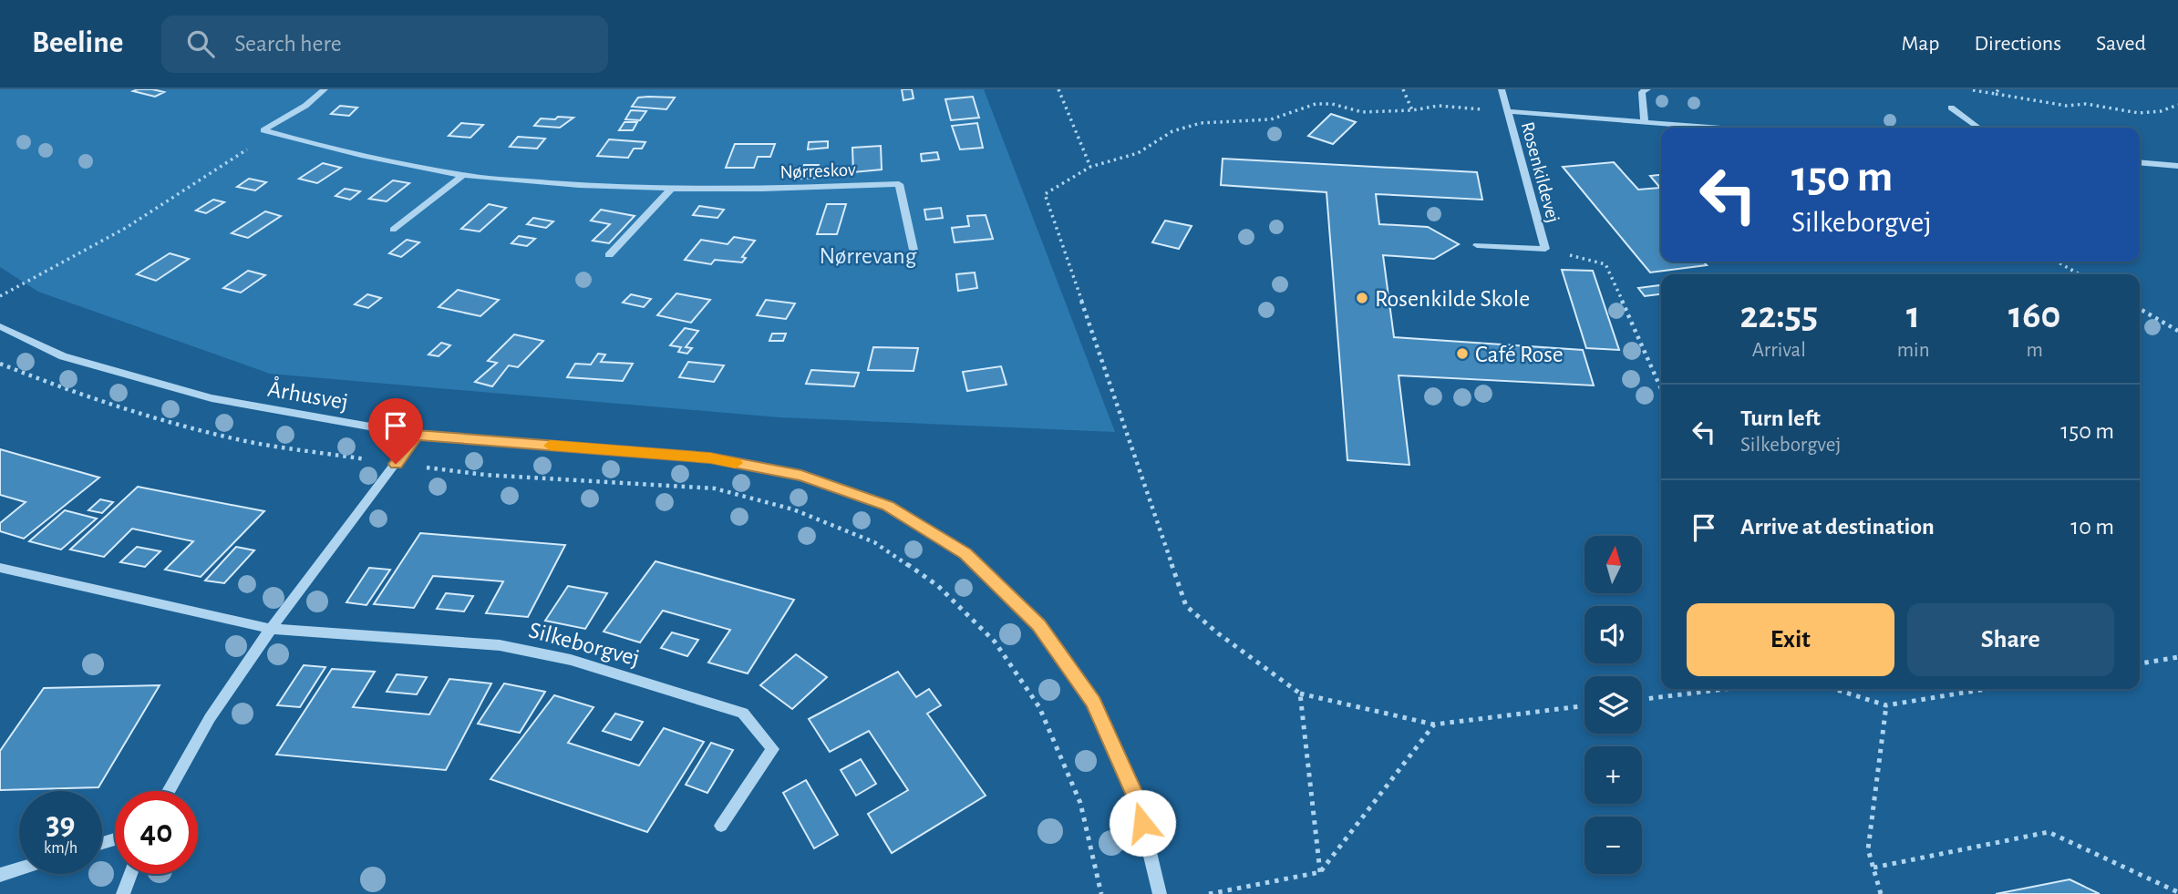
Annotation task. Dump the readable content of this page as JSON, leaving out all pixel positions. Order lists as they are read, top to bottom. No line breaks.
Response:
{"streets":{"street":["Nørreskov","Rosenkildevej","Århusvej","Silkeborgvej"]},"parks":["Nørrevang"],"places":["Rosenkilde Skole","Café Rose"],"north":"top","page":{"header":"Beeline","search":"Search here","nav":["Map","Directions","Saved"],"turn":["150 m","Silkeborgvej"],"eta":["22:55","Arrival","1","min","160","m"],"list":[{"name":"Turn left","note":"Silkeborgvej","value":"150 m"},{"name":"Arrive at destination","value":"10 m"}],"map_buttons":["+","−"],"buttons":["Exit","Share"],"speed":"39 km/h","limit":"40"}}
